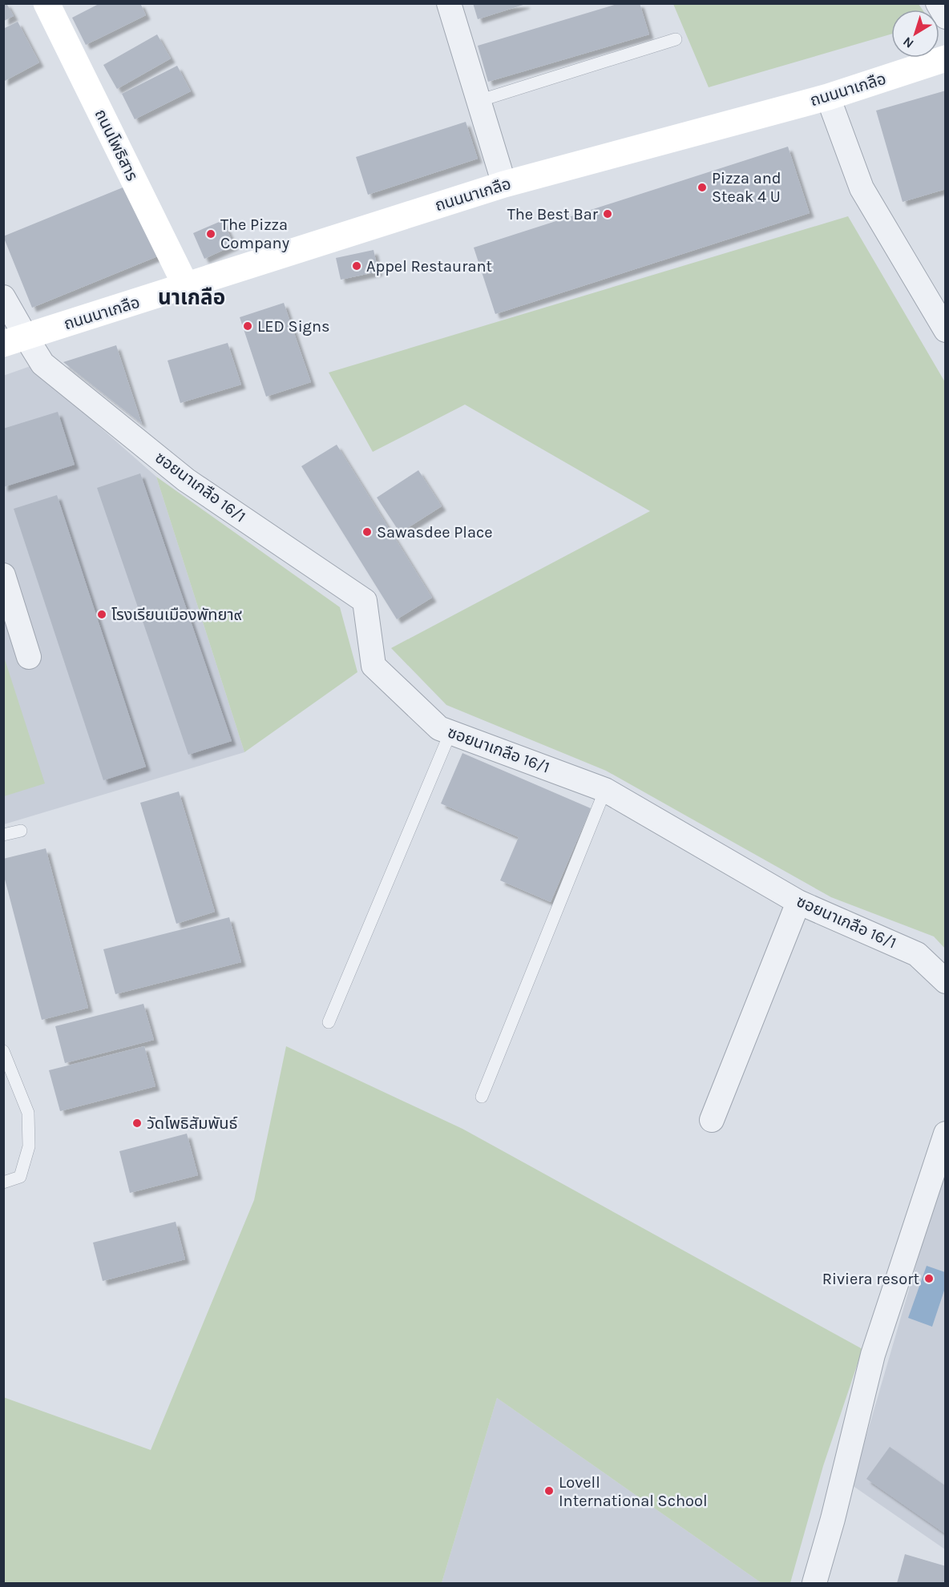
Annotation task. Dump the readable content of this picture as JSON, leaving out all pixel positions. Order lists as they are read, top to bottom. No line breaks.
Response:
{"streets":{"street":["ถนนนาเกลือ","ถนนโพธิสาร","ซอยนาเกลือ 16/1"]},"crossings":[["ถนนนาเกลือ","ถนนโพธิสาร"],["ถนนนาเกลือ","ซอยนาเกลือ 16/1"]],"districts":["นาเกลือ"],"places":["Pizza and Steak 4 U","The Best Bar","The Pizza Company","Appel Restaurant","LED Signs","Sawasdee Place","โรงเรียนเมืองพัทยา๙","วัดโพธิสัมพันธ์","Riviera resort","Lovell International School"],"north":"bottom left"}
